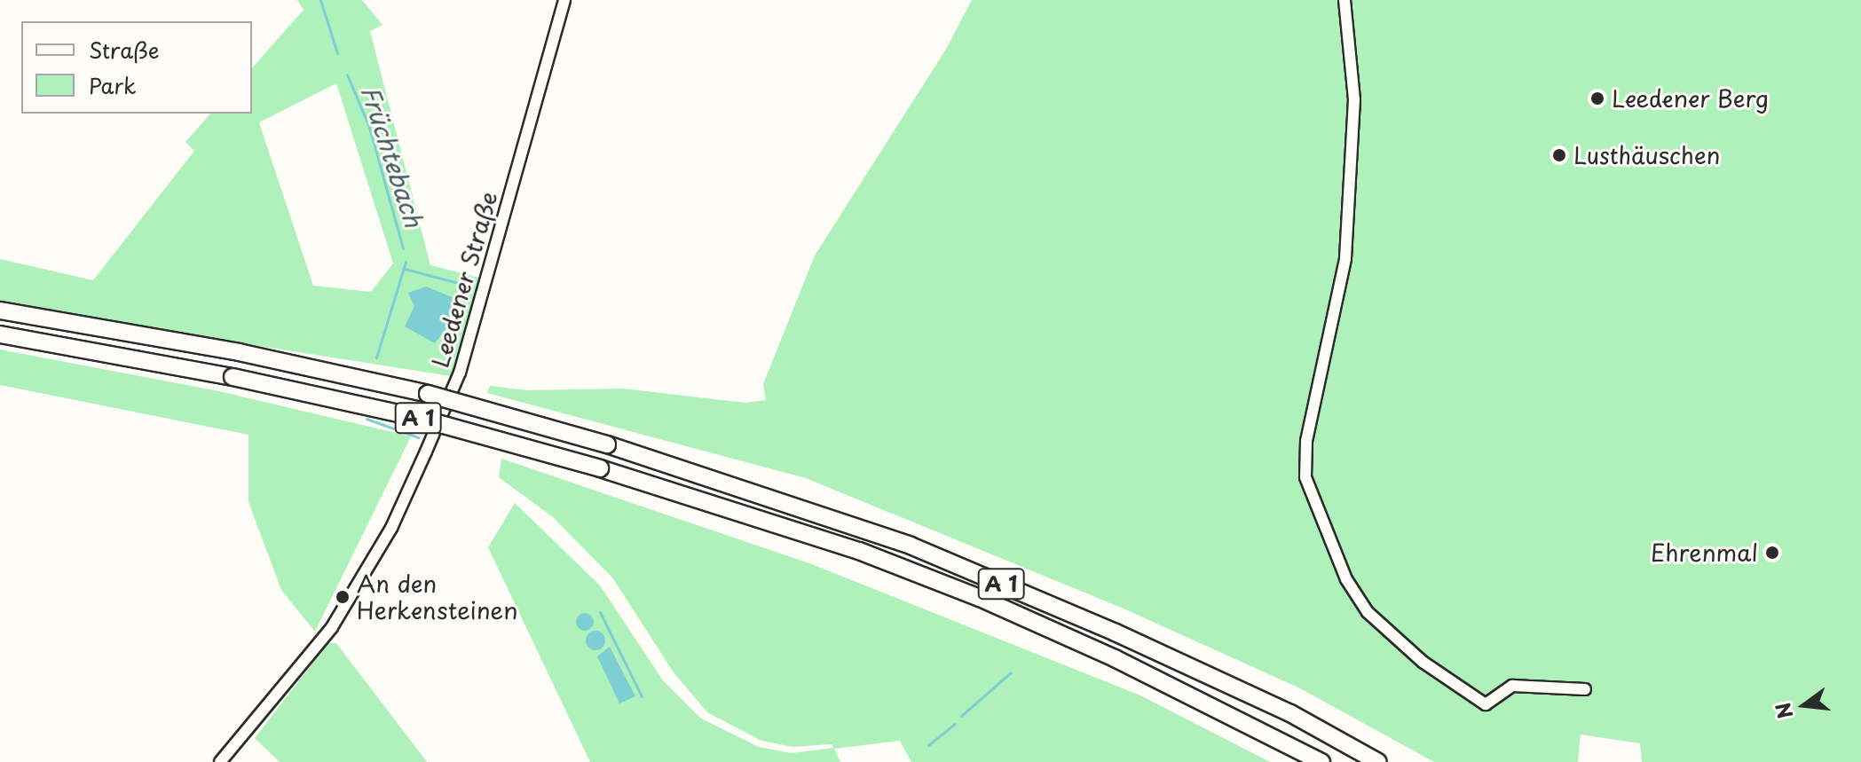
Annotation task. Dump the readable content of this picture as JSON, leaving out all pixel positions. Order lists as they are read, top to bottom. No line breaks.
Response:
{"streets":{"highway":["A 1"],"street":["Leedener Straße"]},"water":["Früchtebach"],"places":["Leedener Berg","Lusthäuschen","Ehrenmal","An den Herkensteinen"],"legend":["Straße","Park"],"north":"left"}
